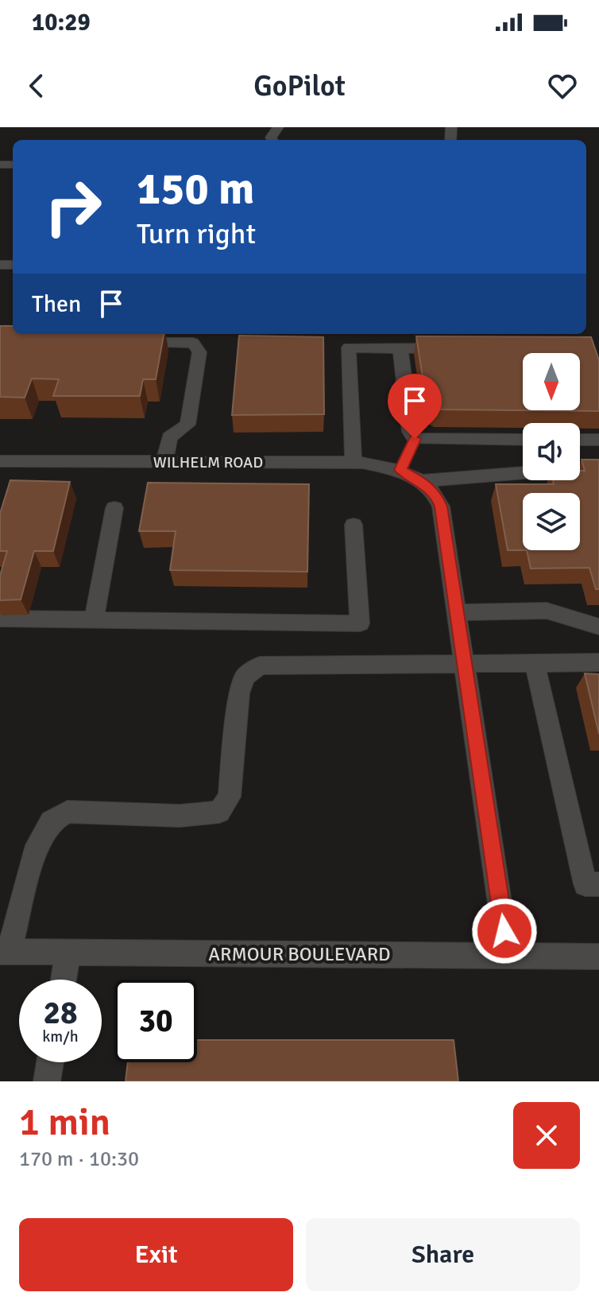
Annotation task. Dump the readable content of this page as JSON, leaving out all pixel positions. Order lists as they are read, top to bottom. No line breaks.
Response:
{"streets":{"street":["WILHELM ROAD","ARMOUR BOULEVARD"]},"north":"bottom","page":{"status":"10:29","header":"GoPilot","turn":["150 m","Turn right"],"then":"Then","speed":"28 km/h","limit":"30","heading":["1 min","170 m · 10:30"],"buttons":["Exit","Share"]}}
